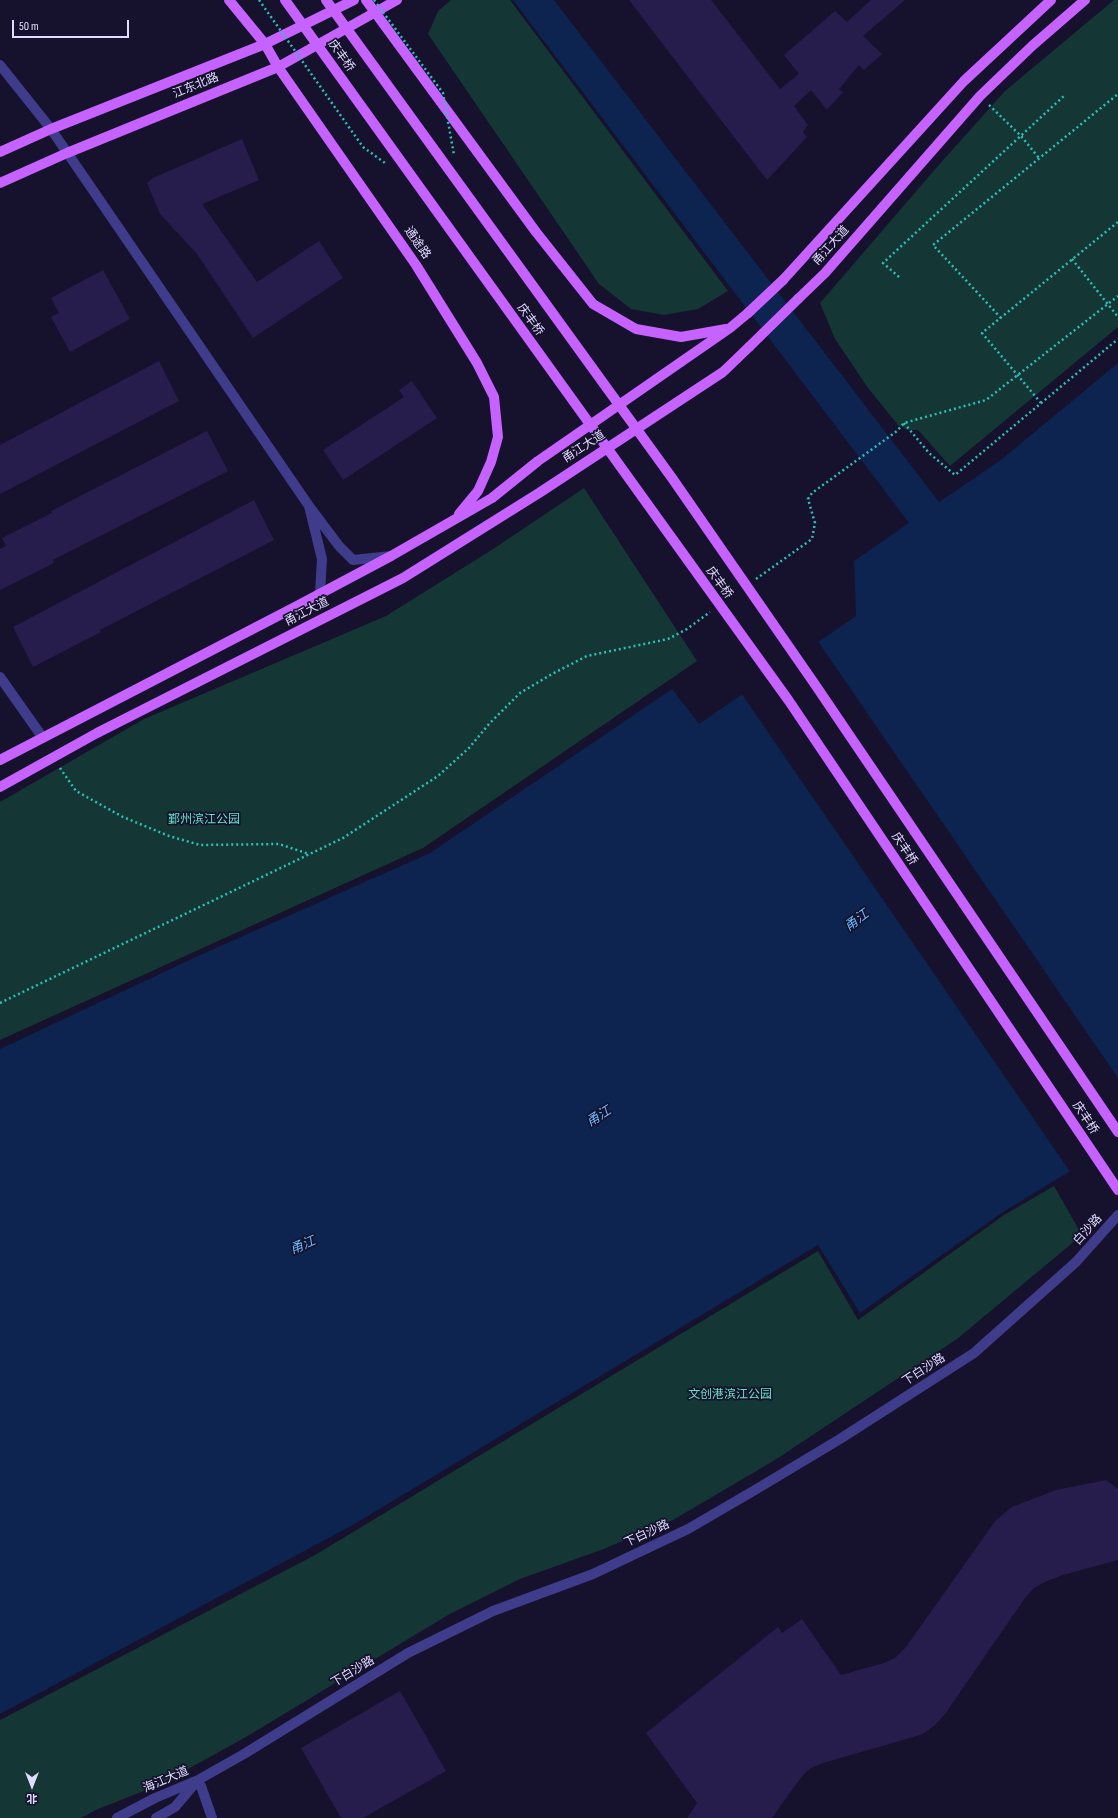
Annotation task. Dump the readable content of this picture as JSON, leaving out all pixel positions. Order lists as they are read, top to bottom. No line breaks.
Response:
{"streets":{"main road":["庆丰桥","江东北路","通途路","甬江大道"],"street":["白沙路","下白沙路","海江大道"]},"crossings":[["江东北路","通途路"],["通途路","甬江大道"],["白沙路","下白沙路"],["下白沙路","海江大道"]],"water":["甬江"],"parks":["鄞州滨江公园","文创港滨江公园"],"scale_bar":"50 m","north":"bottom"}
